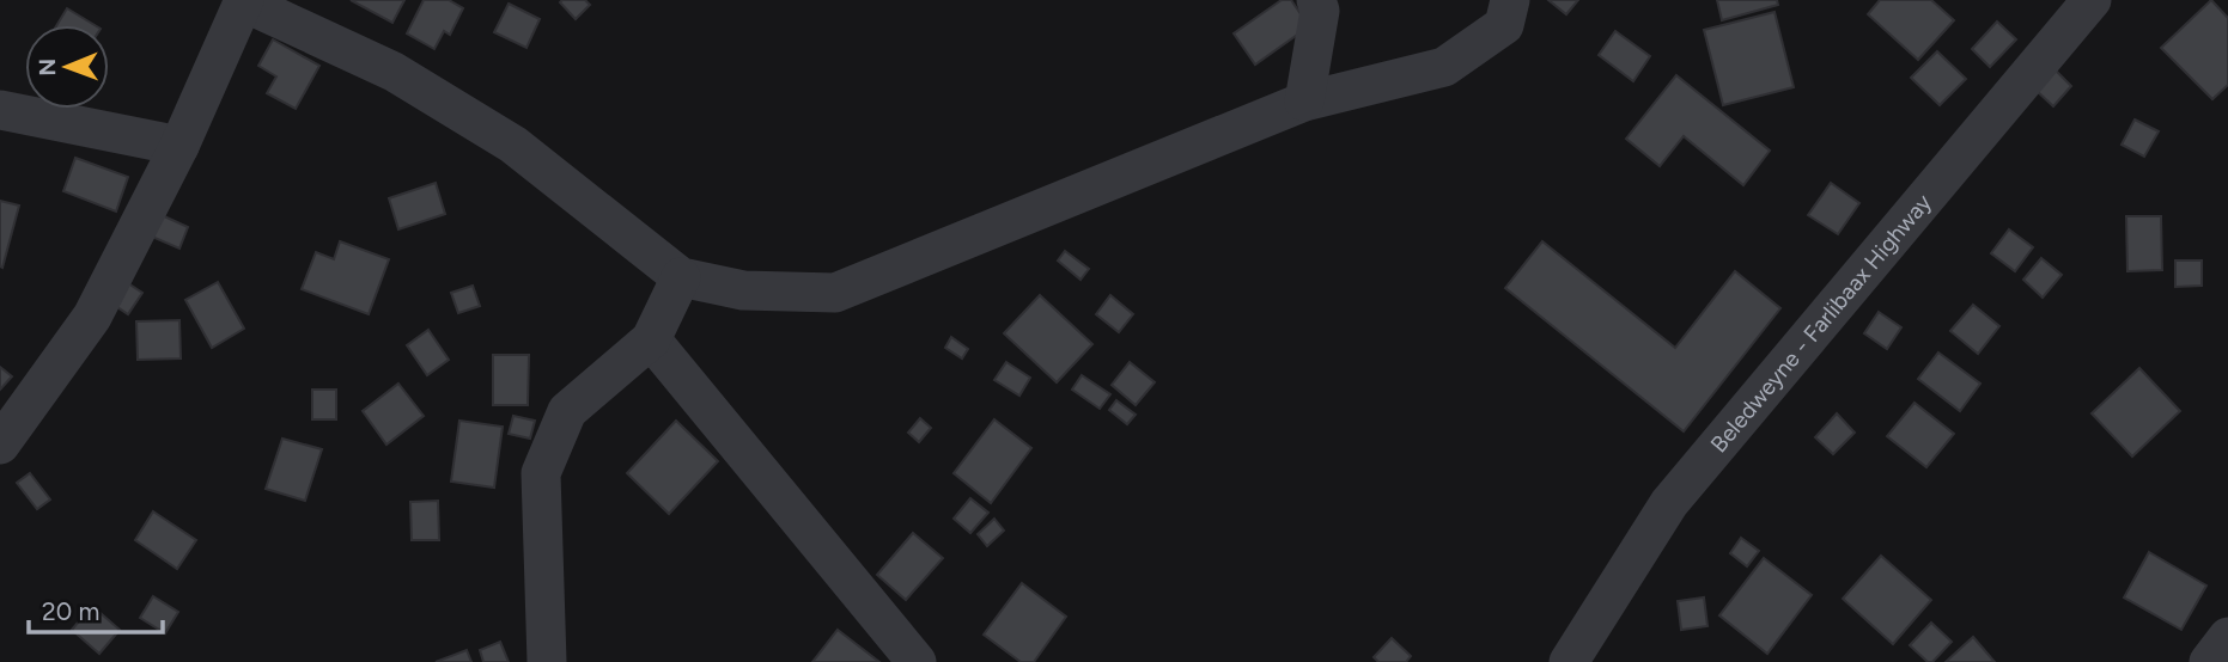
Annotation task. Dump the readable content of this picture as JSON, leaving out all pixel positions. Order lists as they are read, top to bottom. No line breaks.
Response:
{"streets":{"street":["Beledweyne - Farlibaax Highway"]},"scale_bar":"20 m","north":"left"}
